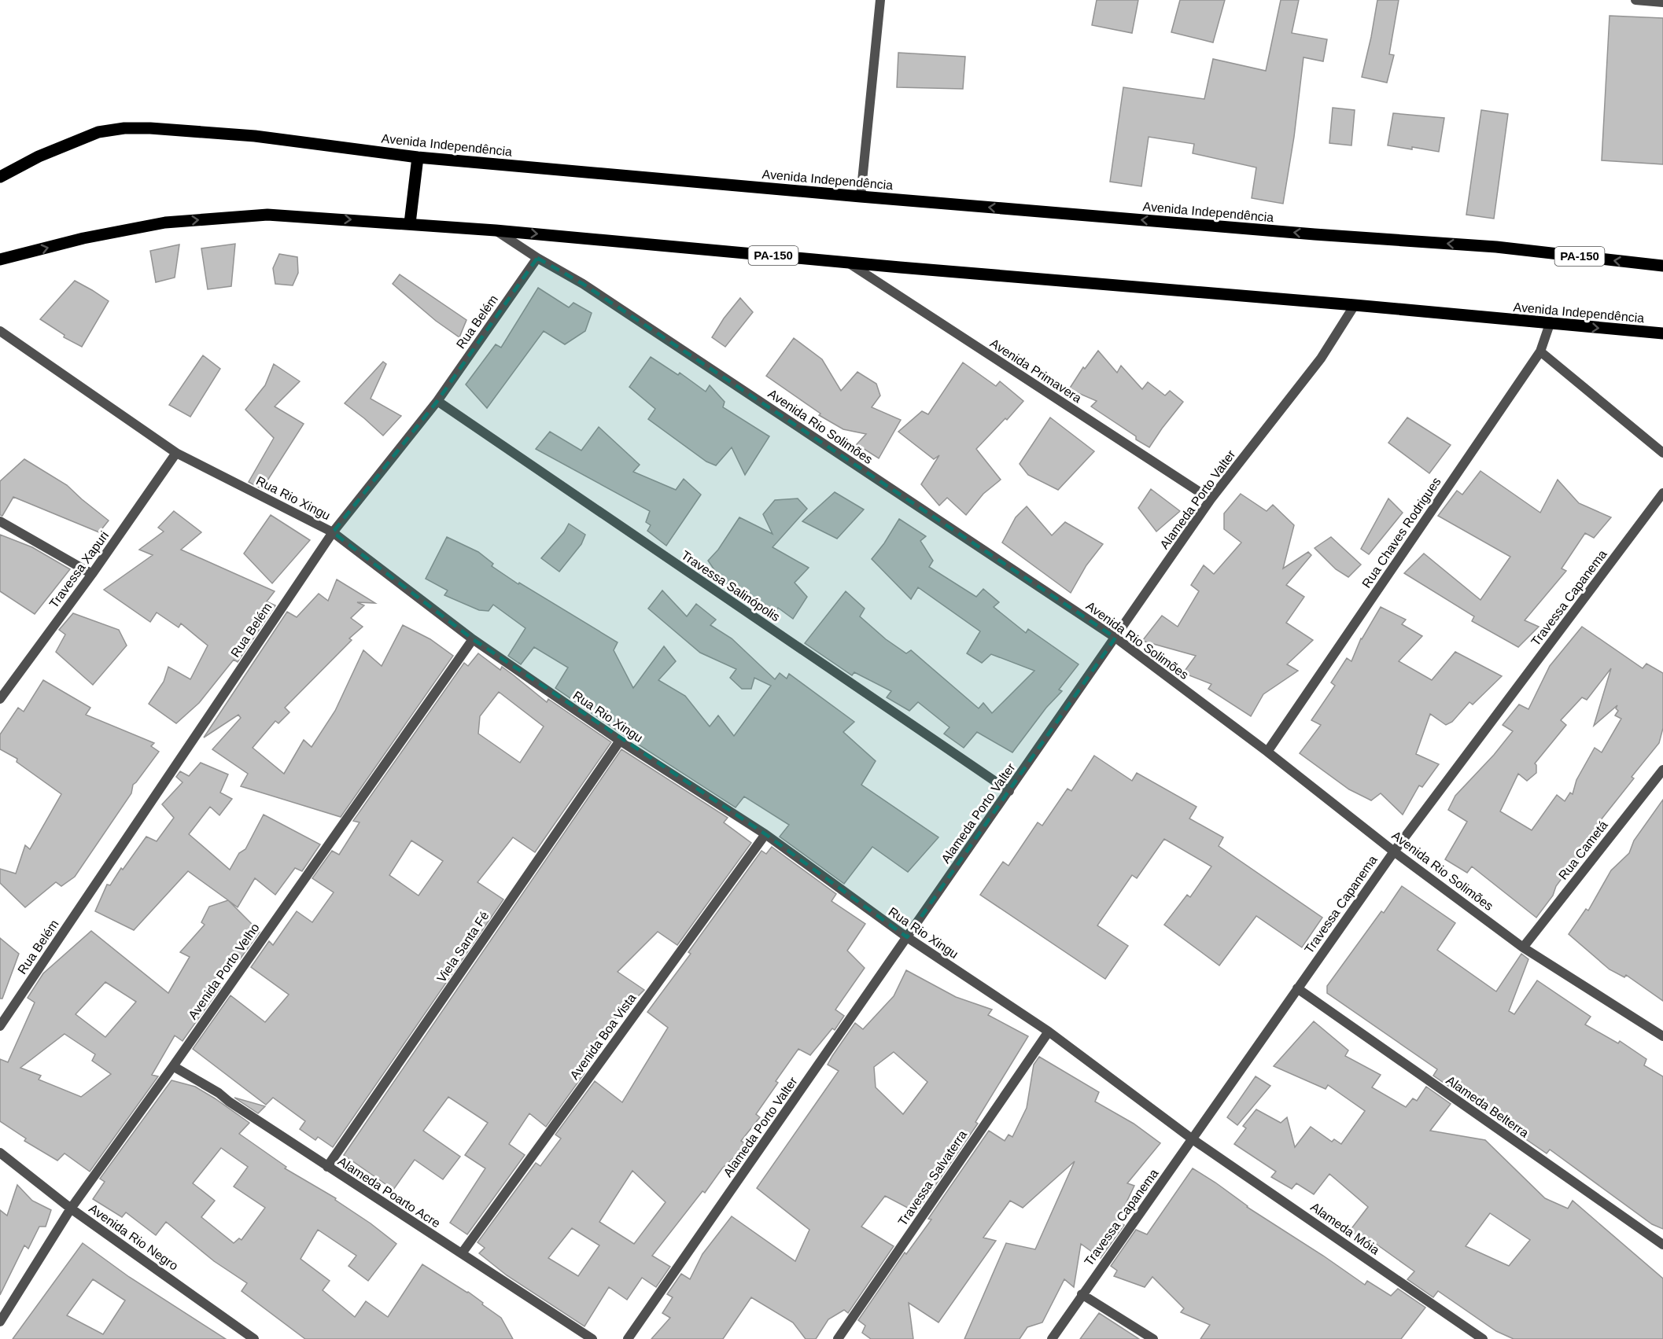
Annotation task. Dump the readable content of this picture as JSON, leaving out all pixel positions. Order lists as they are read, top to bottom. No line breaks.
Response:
{"streets":{"main road":["Avenida Independência","PA-150"],"street":["Rua Belém","Avenida Primavera","Avenida Rio Solimões","Rua Rio Xingu","Alameda Porto Valter","Rua Chaves Rodrigues","Travessa Xapuri","Travessa Salinópolis","Travessa Capanema","Rua Cametá","Viela Santa Fé","Avenida Porto Velho","Avenida Boa Vista","Alameda Belterra","Travessa Salvaterra","Alameda Poarto Acre","Alameda Móia","Avenida Rio Negro"]},"crossings":[["Avenida Independência","Avenida Primavera"],["Avenida Independência","Avenida Rio Solimões"],["Avenida Independência","Alameda Porto Valter"],["Avenida Independência","Rua Chaves Rodrigues"],["Rua Belém","Avenida Rio Solimões"],["Rua Belém","Rua Rio Xingu"],["Rua Belém","Travessa Salinópolis"],["Avenida Primavera","Alameda Porto Valter"],["Avenida Rio Solimões","Alameda Porto Valter"],["Avenida Rio Solimões","Rua Chaves Rodrigues"],["Avenida Rio Solimões","Travessa Capanema"],["Avenida Rio Solimões","Rua Cametá"],["Rua Rio Xingu","Alameda Porto Valter"],["Rua Rio Xingu","Travessa Xapuri"],["Rua Rio Xingu","Travessa Capanema"],["Rua Rio Xingu","Viela Santa Fé"],["Rua Rio Xingu","Avenida Porto Velho"],["Rua Rio Xingu","Avenida Boa Vista"],["Rua Rio Xingu","Travessa Salvaterra"],["Rua Rio Xingu","Alameda Móia"],["Alameda Porto Valter","Travessa Salinópolis"],["Travessa Capanema","Alameda Belterra"],["Travessa Capanema","Alameda Móia"],["Viela Santa Fé","Alameda Poarto Acre"],["Avenida Porto Velho","Alameda Poarto Acre"],["Avenida Porto Velho","Avenida Rio Negro"],["Avenida Boa Vista","Alameda Poarto Acre"]]}
